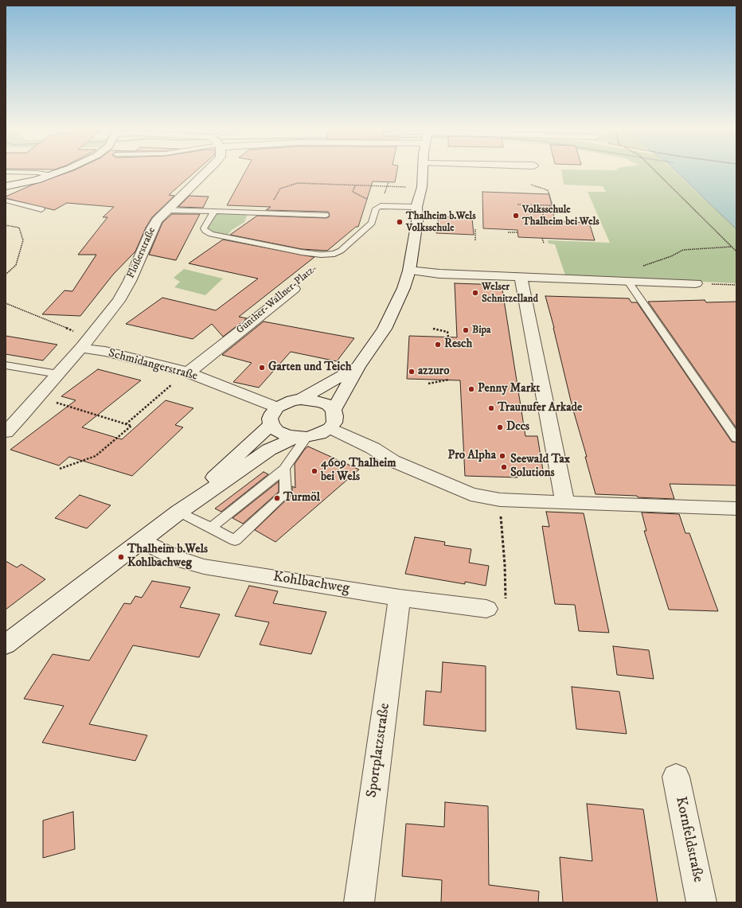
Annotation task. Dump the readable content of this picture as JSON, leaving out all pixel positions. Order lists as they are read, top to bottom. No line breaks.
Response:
{"streets":{"street":["Flößerstraße","Günther-Wallner-Platz","Schmidangerstraße","Kohlbachweg","Sportplatzstraße","Kornfeldstraße"]},"crossings":[["Flößerstraße","Schmidangerstraße"],["Günther-Wallner-Platz","Schmidangerstraße"],["Kohlbachweg","Sportplatzstraße"]],"places":["Volksschule Thalheim bei Wels","Thalheim b.Wels Volksschule","Welser Schnitzelland","Bipa","Resch","Garten und Teich","azzuro","Penny Markt","Traunufer Arkade","Dccs","Pro Alpha","Seewald Tax Solutions","4609 Thalheim bei Wels","Turmöl","Thalheim b.Wels Kohlbachweg"]}
